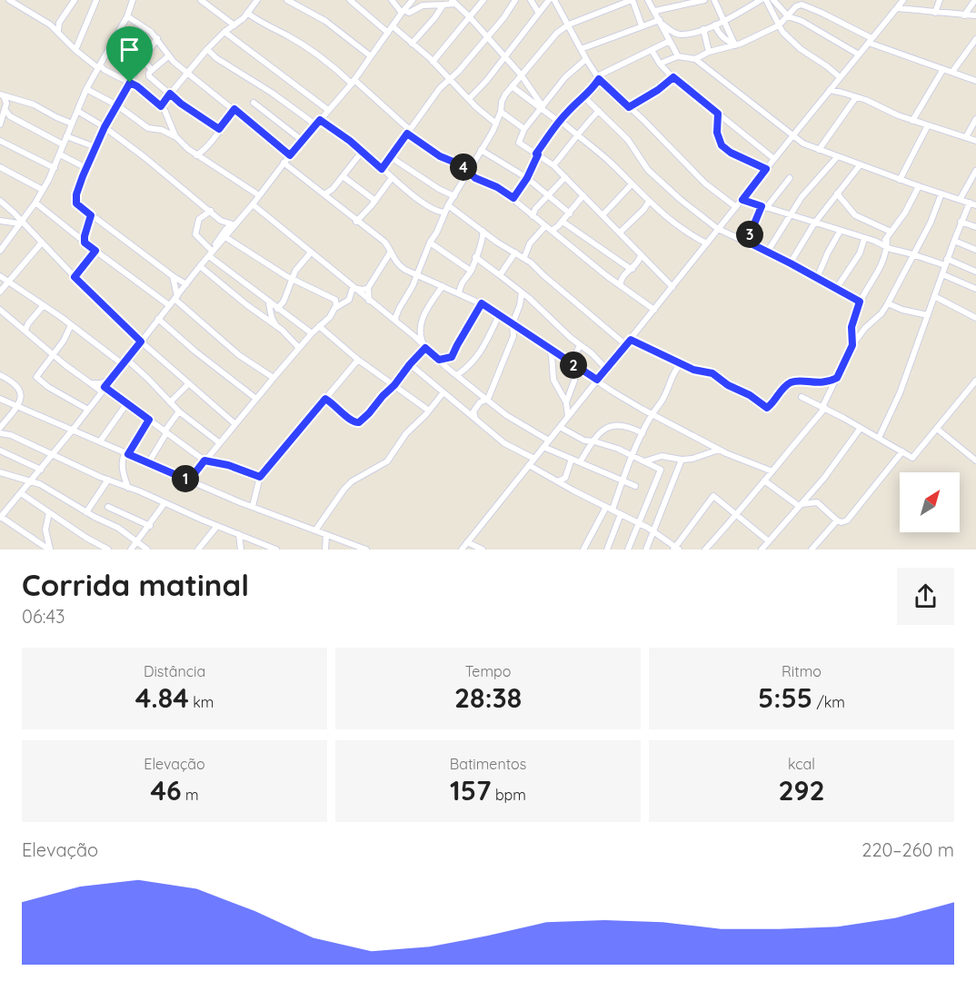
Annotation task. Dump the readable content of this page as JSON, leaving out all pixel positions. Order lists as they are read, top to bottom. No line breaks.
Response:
{"north":"top right","page":{"pins":["4","3","2","1"],"heading":["Corrida matinal","06:43"],"stats":[["Distância","4.84 km"],["Tempo","28:38"],["Ritmo","5:55 /km"],["Elevação","46 m"],["Batimentos","157 bpm"],["kcal","292"]],"chart":["Elevação","220–260 m"]}}
